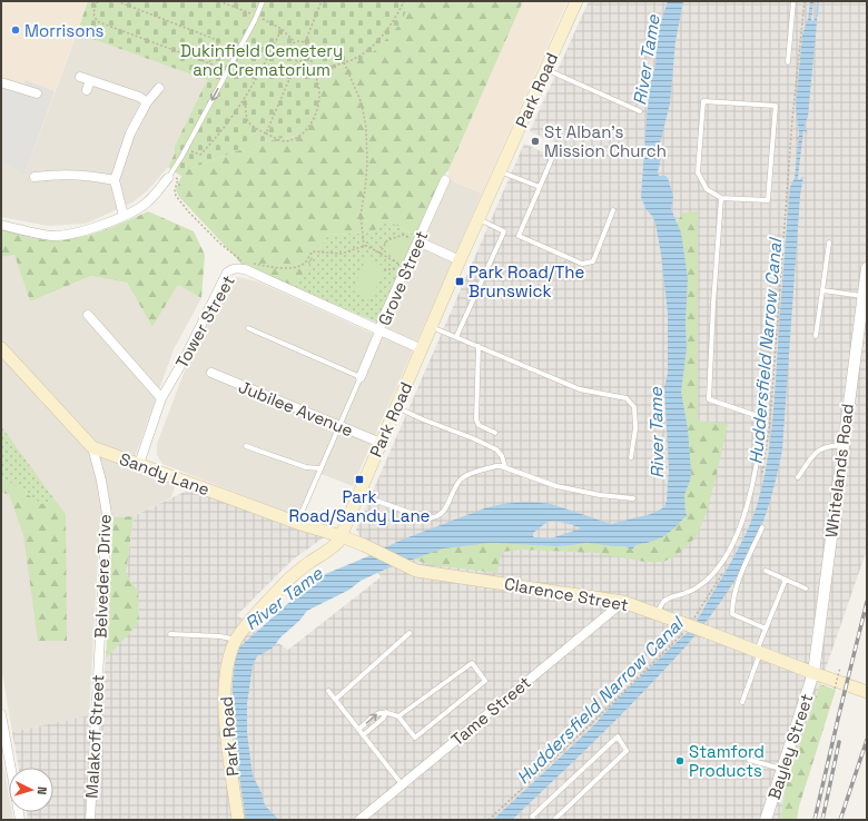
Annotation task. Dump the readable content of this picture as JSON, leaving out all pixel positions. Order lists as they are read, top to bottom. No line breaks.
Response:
{"streets":{"main road":["Park Road","Sandy Lane","Clarence Street"],"street":["Grove Street","Tower Street","Jubilee Avenue","Whitelands Road","Belvedere Drive","Tame Street","Malakoff Street","Bayley Street"]},"crossings":[["Park Road","Tower Street"],["Park Road","Jubilee Avenue"],["Park Road","Sandy Lane"],["Grove Street","Tower Street"],["Tower Street","Sandy Lane"],["Whitelands Road","Clarence Street"],["Whitelands Road","Bayley Street"],["Sandy Lane","Belvedere Drive"],["Sandy Lane","Clarence Street"],["Belvedere Drive","Malakoff Street"],["Clarence Street","Tame Street"],["Clarence Street","Bayley Street"]],"water":["River Tame","Huddersfield Narrow Canal"],"parks":["Dukinfield Cemetery and Crematorium"],"places":{"other":["Morrisons","St Alban's Mission Church","Stamford Products"],"transit":["Park Road/The Brunswick","Park Road/Sandy Lane"]},"north":"right"}
